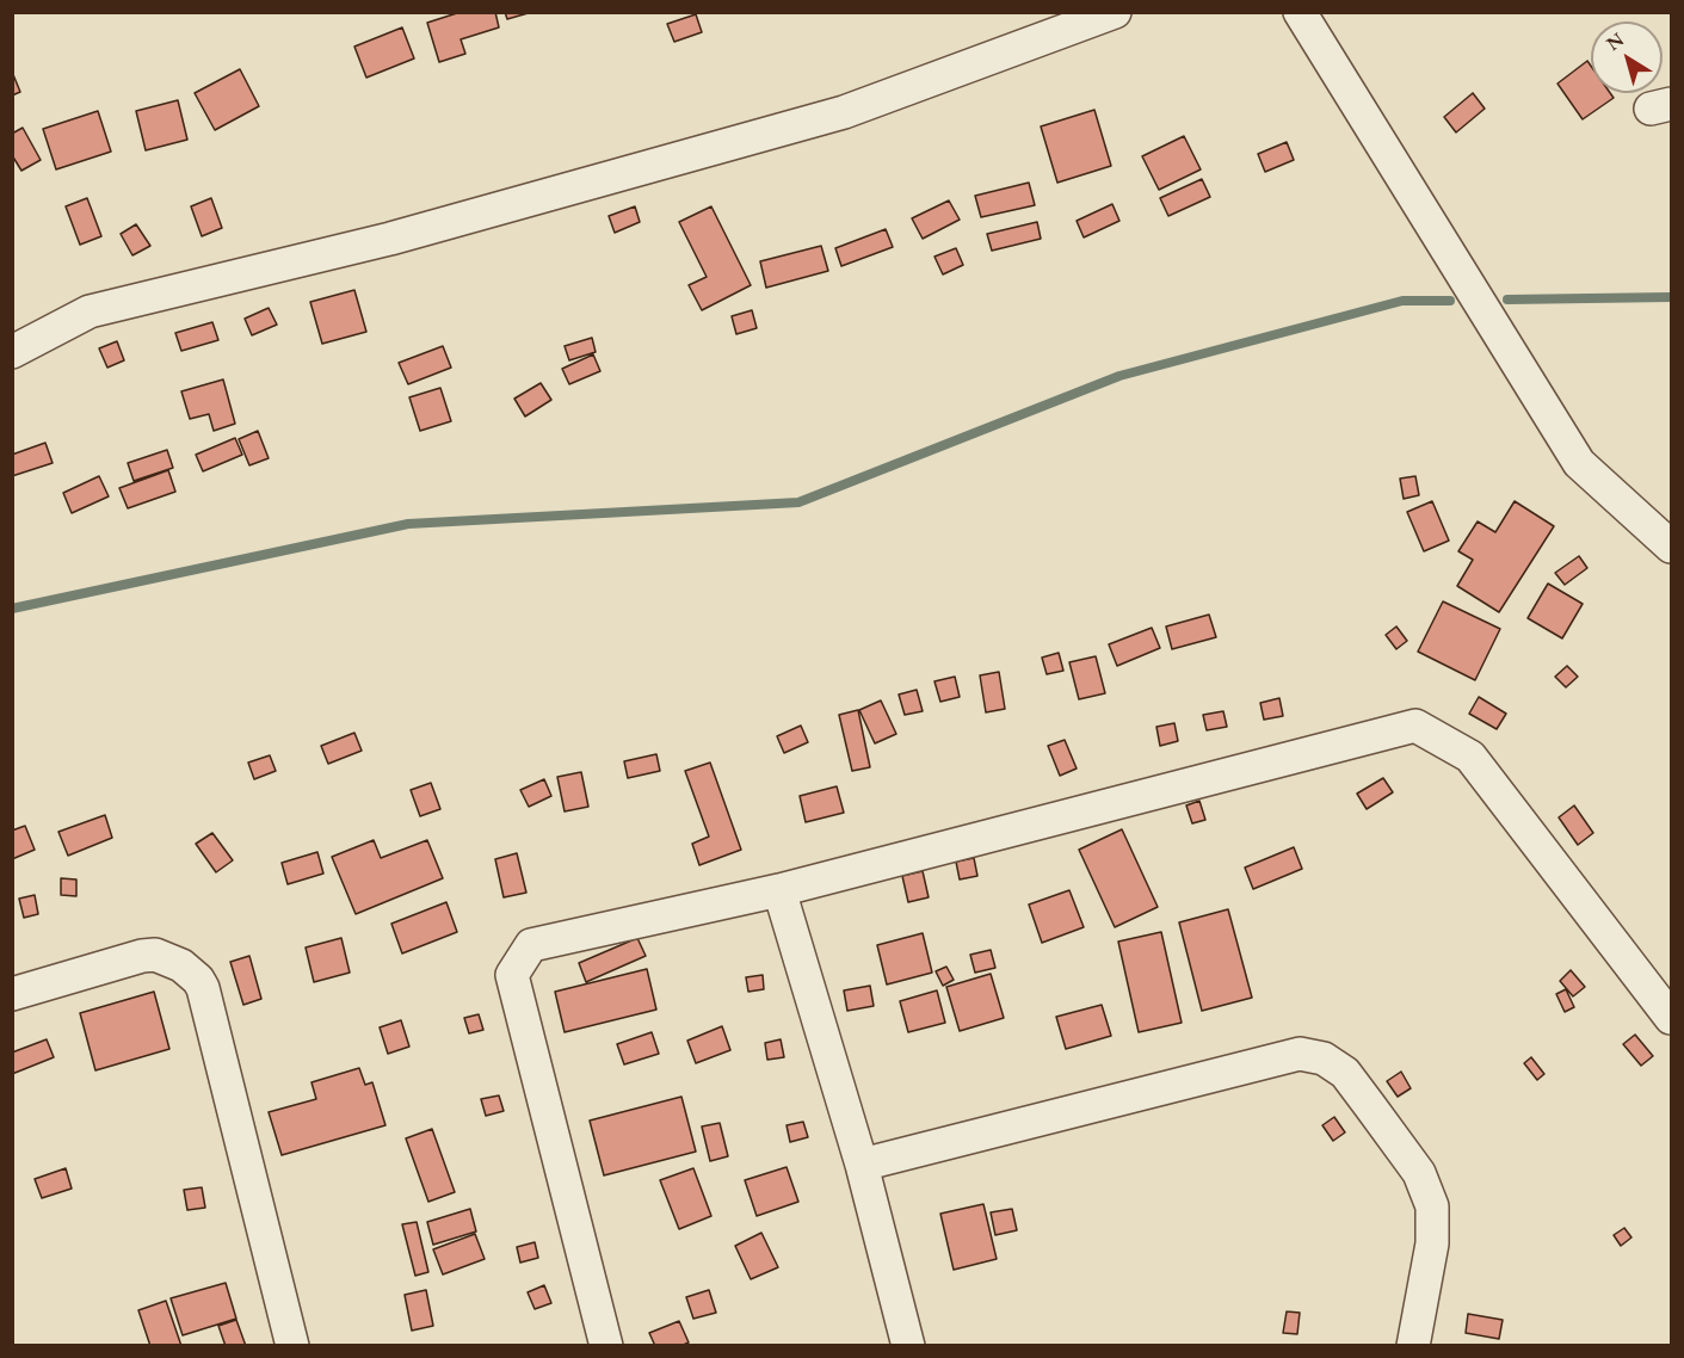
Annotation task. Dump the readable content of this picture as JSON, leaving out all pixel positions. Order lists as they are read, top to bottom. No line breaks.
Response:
{"north":"top left"}
